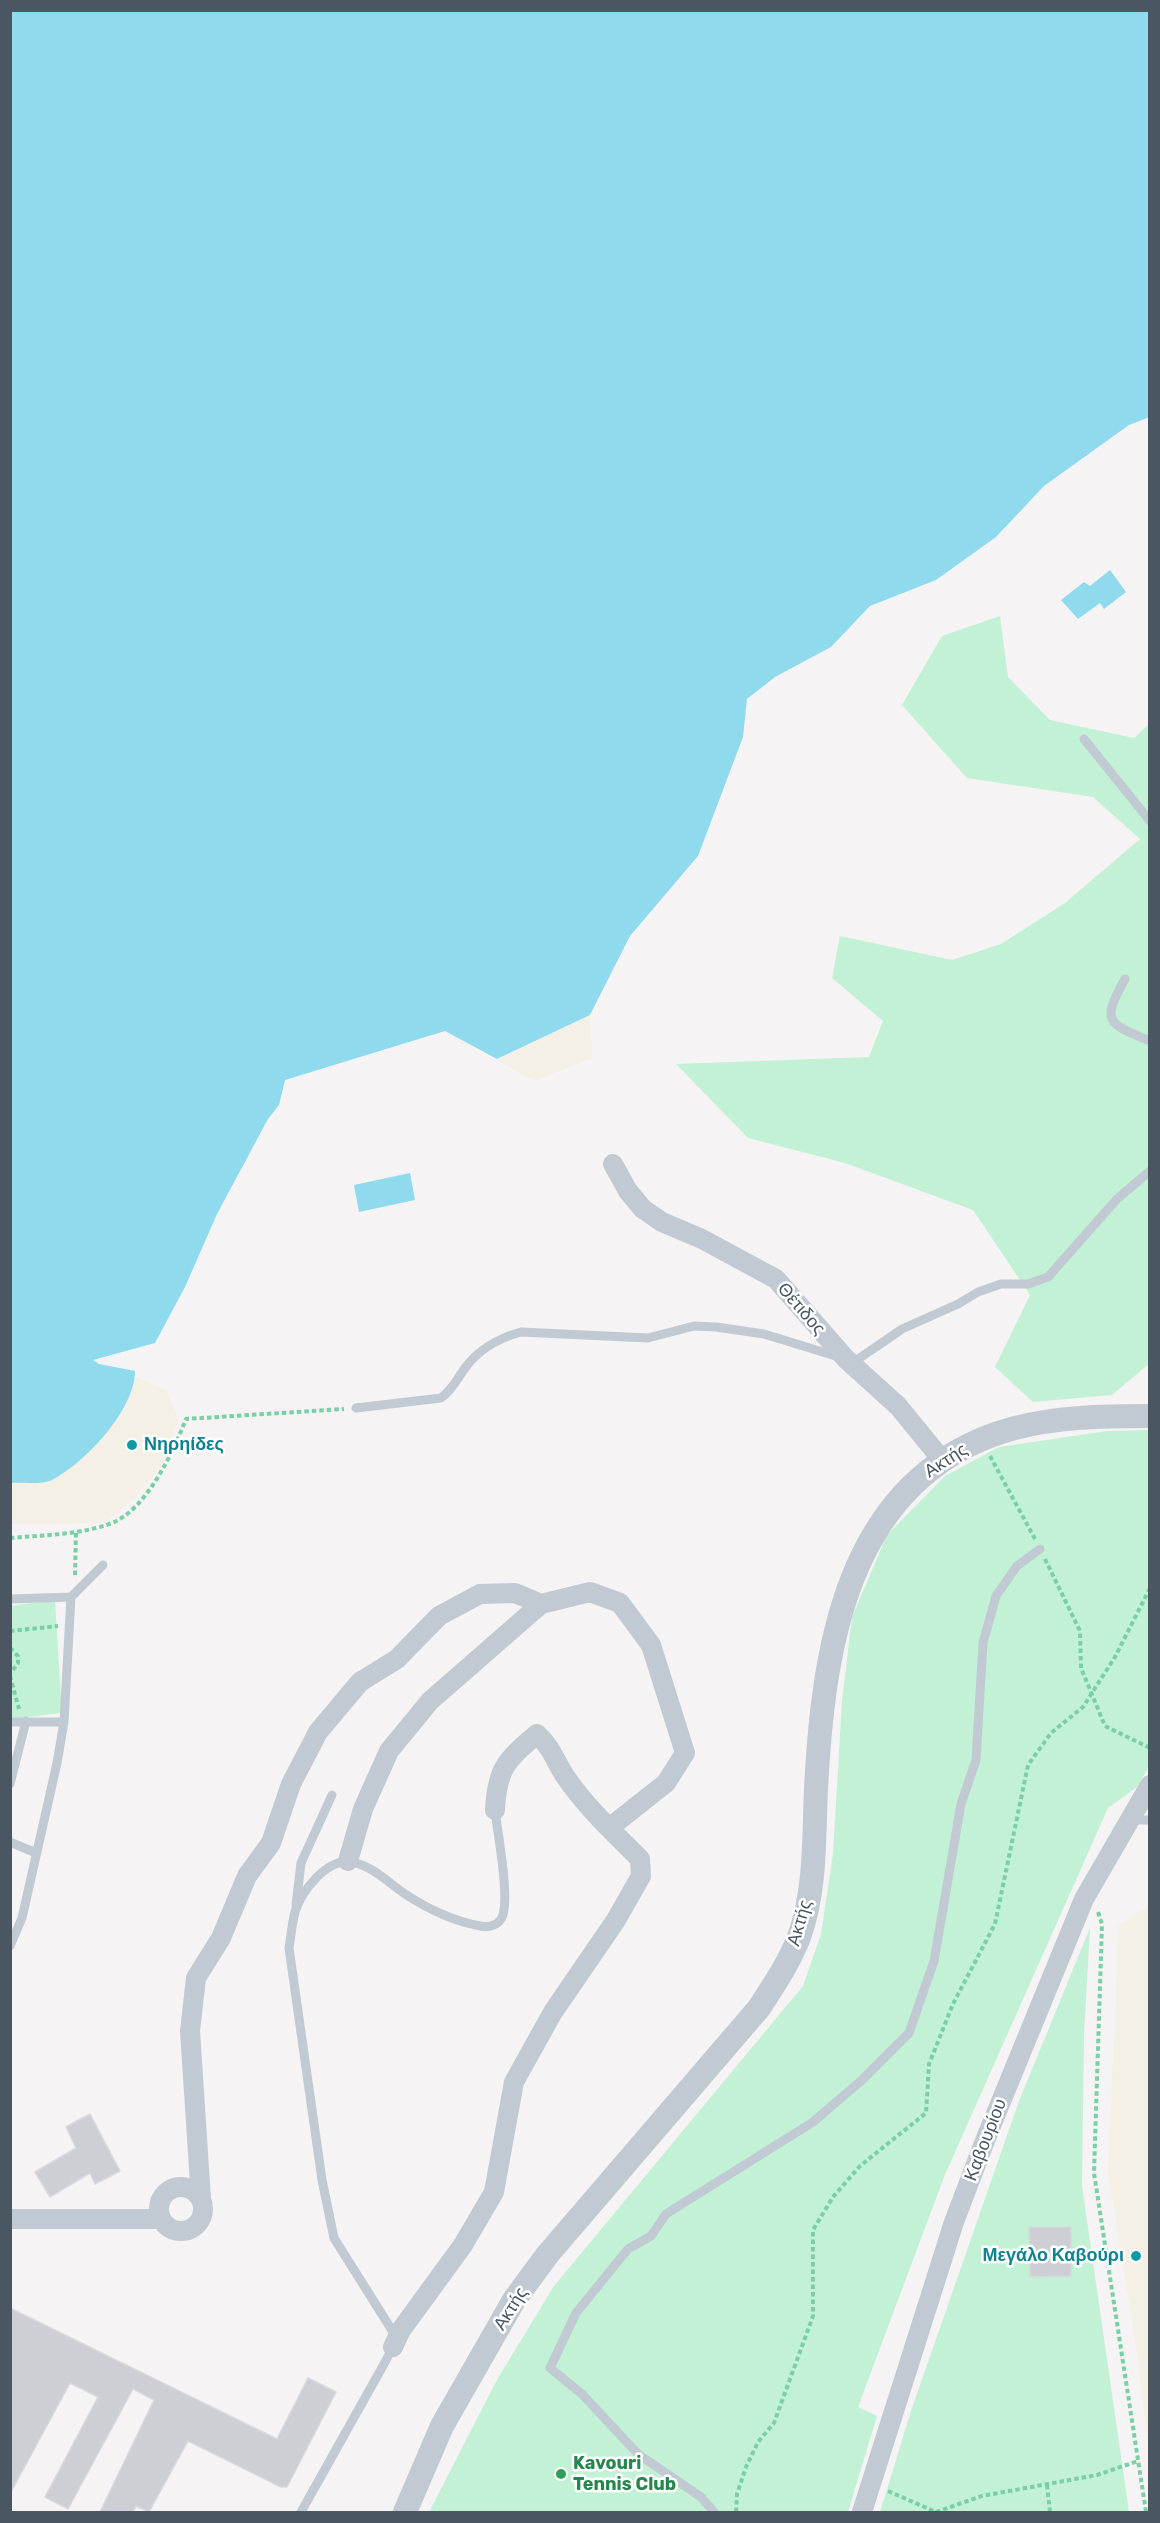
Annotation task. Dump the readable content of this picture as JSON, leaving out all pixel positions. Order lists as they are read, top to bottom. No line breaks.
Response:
{"streets":{"street":["Θέτιδος","Ακτής","Καβουρίου"]},"crossings":[["Θέτιδος","Ακτής"]],"places":["Νηρηίδες","Μεγάλο Καβούρι","Kavouri Tennis Club"]}
